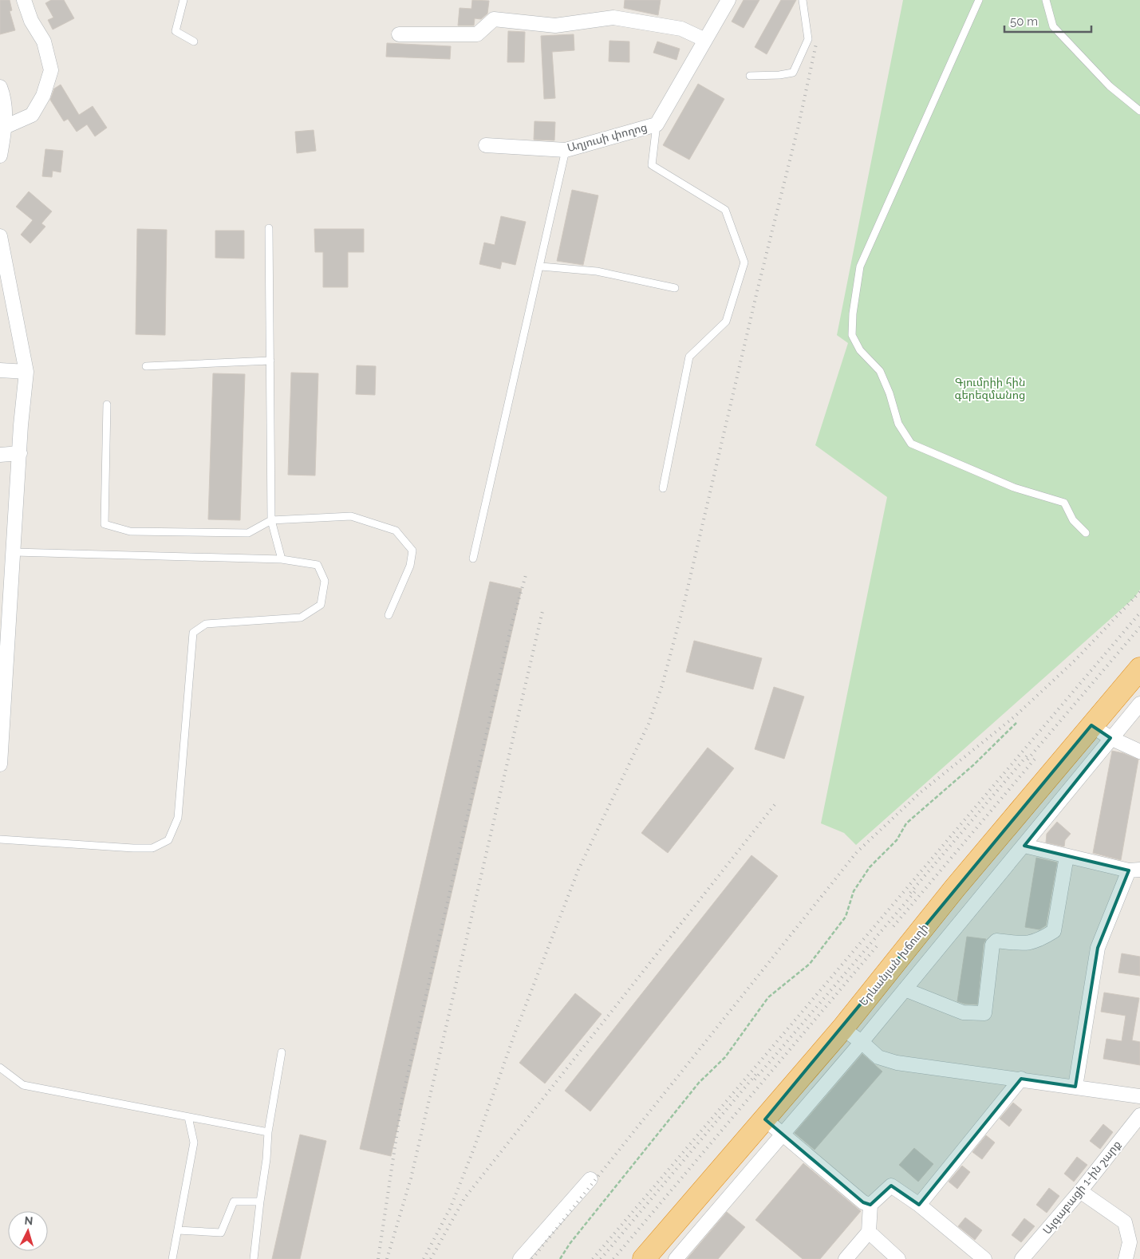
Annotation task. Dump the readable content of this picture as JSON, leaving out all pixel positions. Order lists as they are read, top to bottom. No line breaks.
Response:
{"streets":{"highway":["Երևանյան խճուղի"],"street":["Աղյուսի փողոց","Այգաբացի 1-ին շարք"]},"parks":["Գյումրիի հին գերեզմանոց"],"scale_bar":"50 m","north":"top"}
